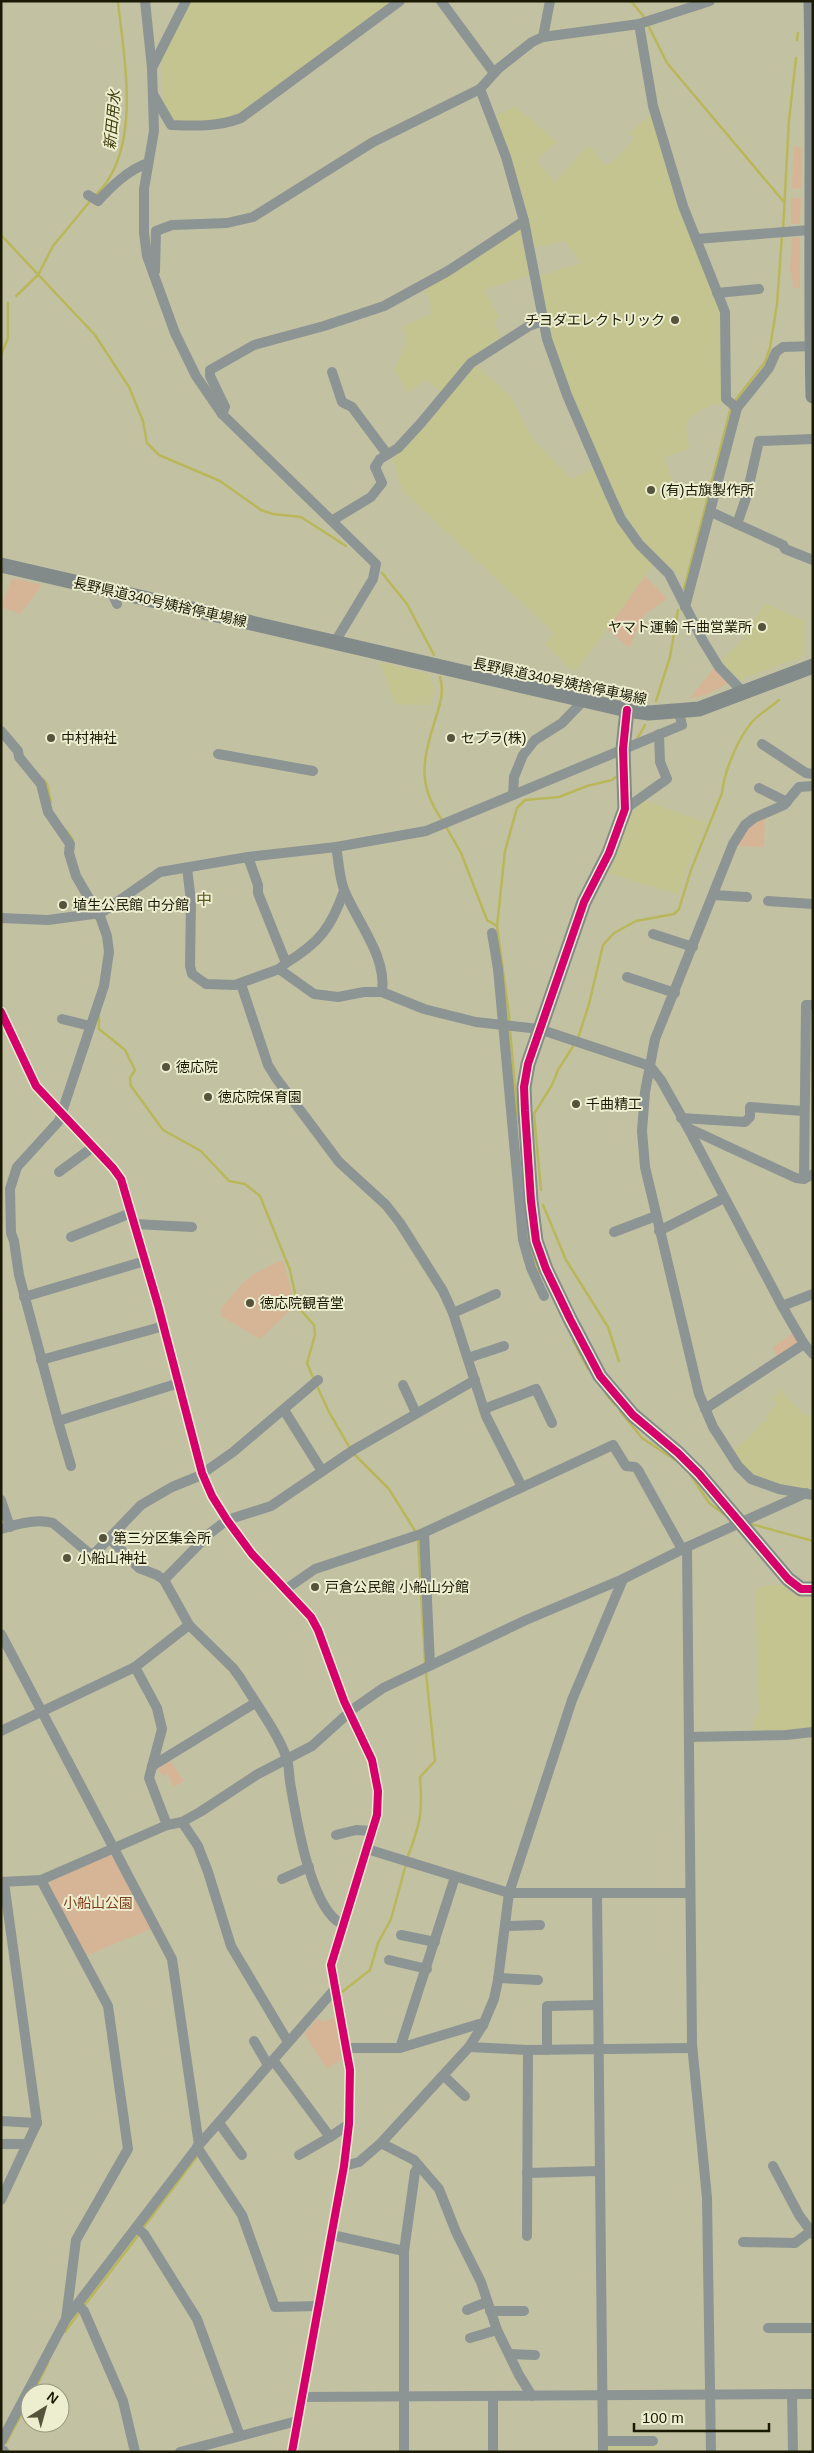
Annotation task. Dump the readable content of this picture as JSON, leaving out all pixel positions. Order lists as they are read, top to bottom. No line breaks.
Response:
{"streets":{"street":["長野県道340号姨捨停車場線"]},"districts":["中"],"water":["新田用水"],"parks":["小船山公園"],"places":["チヨダエレクトリック","(有)古旗製作所","ヤマト運輸 千曲営業所","中村神社","セプラ(株)","埴生公民館 中分館","徳応院","徳応院保育園","千曲精工","徳応院観音堂","第三分区集会所","小船山神社","戸倉公民館 小船山分館"],"scale_bar":"100 m","north":"top right"}
